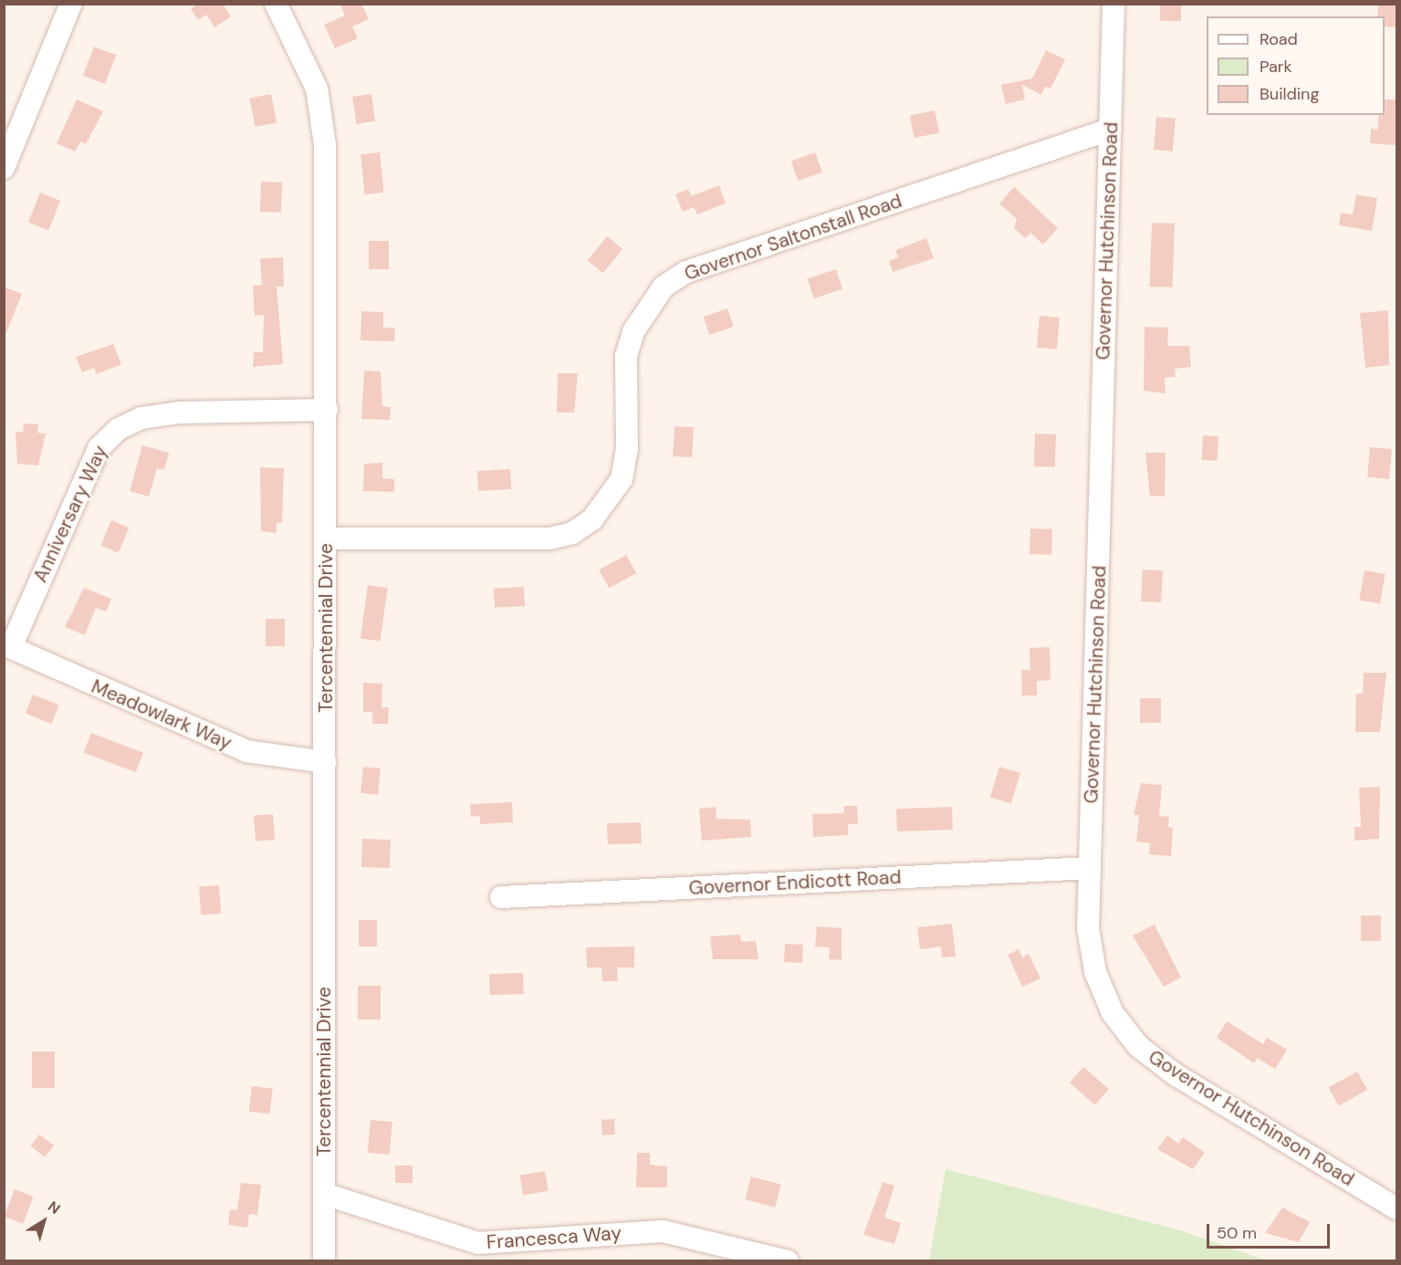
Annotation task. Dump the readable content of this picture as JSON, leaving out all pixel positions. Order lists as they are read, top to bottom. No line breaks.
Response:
{"streets":{"street":["Governor Saltonstall Road","Governor Hutchinson Road","Anniversary Way","Tercentennial Drive","Meadowlark Way","Governor Endicott Road","Francesca Way"]},"crossings":[["Governor Saltonstall Road","Governor Hutchinson Road"],["Governor Saltonstall Road","Tercentennial Drive"],["Governor Hutchinson Road","Governor Endicott Road"],["Anniversary Way","Tercentennial Drive"],["Anniversary Way","Meadowlark Way"],["Tercentennial Drive","Meadowlark Way"],["Tercentennial Drive","Francesca Way"]],"legend":["Road","Park","Building"],"scale_bar":"50 m","north":"top right"}
